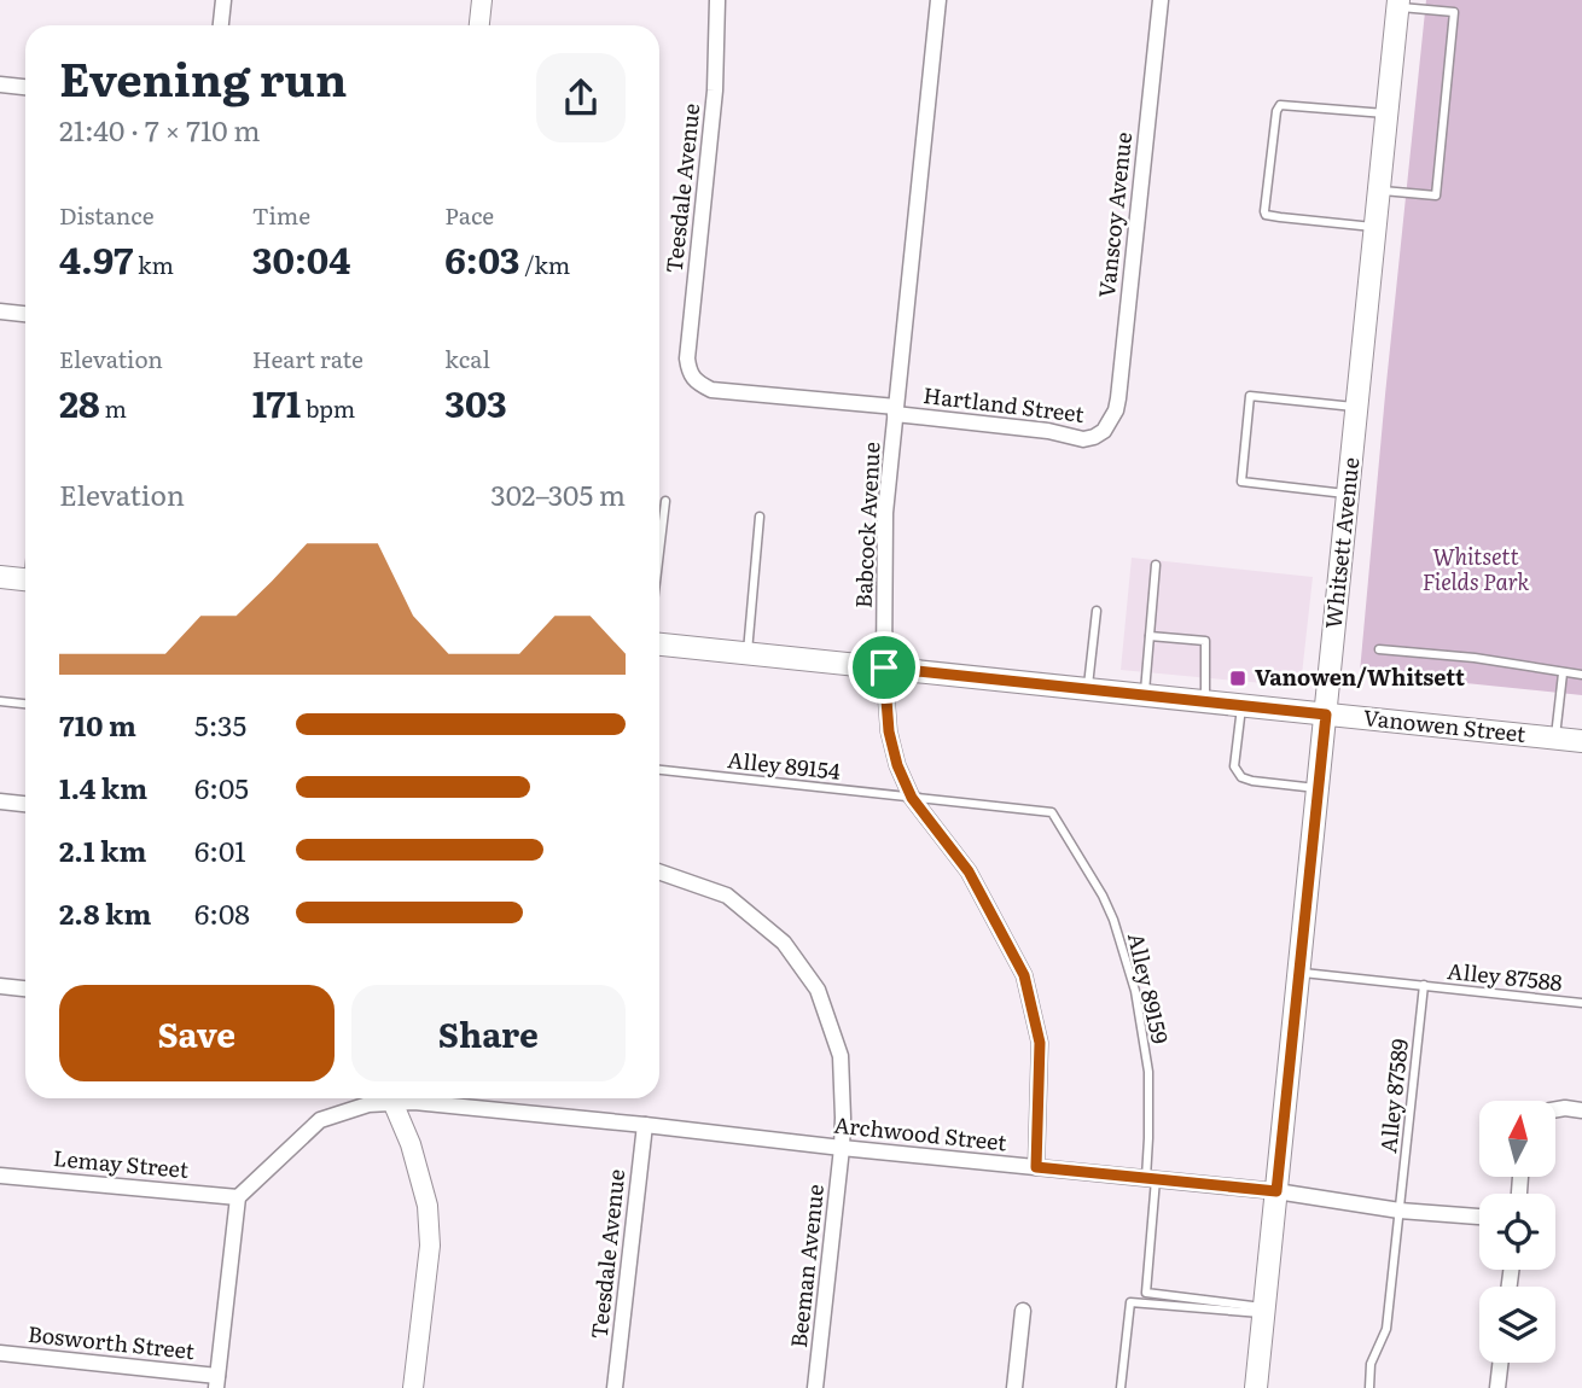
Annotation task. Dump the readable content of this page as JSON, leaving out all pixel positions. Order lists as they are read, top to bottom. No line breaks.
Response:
{"streets":{"main road":["Whitsett Avenue","Vanowen Street"],"street":["Teesdale Avenue","Vanscoy Avenue","Hartland Street","Babcock Avenue","Archwood Street","Lemay Street","Beeman Avenue","Bosworth Street"],"lane":["Alley 89154","Alley 87588","Alley 89159","Alley 87589"]},"crossings":[["Teesdale Avenue","Hartland Street"],["Teesdale Avenue","Archwood Street"],["Vanscoy Avenue","Hartland Street"],["Hartland Street","Babcock Avenue"],["Babcock Avenue","Vanowen Street"],["Babcock Avenue","Alley 89154"],["Babcock Avenue","Alley 89159"],["Babcock Avenue","Archwood Street"],["Whitsett Avenue","Vanowen Street"],["Whitsett Avenue","Alley 87588"],["Whitsett Avenue","Archwood Street"],["Alley 89154","Alley 89159"],["Alley 87588","Alley 87589"],["Alley 89159","Archwood Street"],["Alley 87589","Archwood Street"],["Archwood Street","Lemay Street"],["Archwood Street","Beeman Avenue"]],"parks":["Whitsett Fields Park"],"places":{"transit":["Vanowen/Whitsett"]},"north":"top","page":{"heading":["Evening run","21:40 · 7 × 710 m"],"stats":[["Distance","4.97 km"],["Time","30:04"],["Pace","6:03 /km"],["Elevation","28 m"],["Heart rate","171 bpm"],["kcal","303"]],"chart":["Elevation","302–305 m"],"list":[{"name":"710 m","note":"5:35"},{"name":"1.4 km","note":"6:05"},{"name":"2.1 km","note":"6:01"},{"name":"2.8 km","note":"6:08"}],"buttons":["Save","Share"]}}
